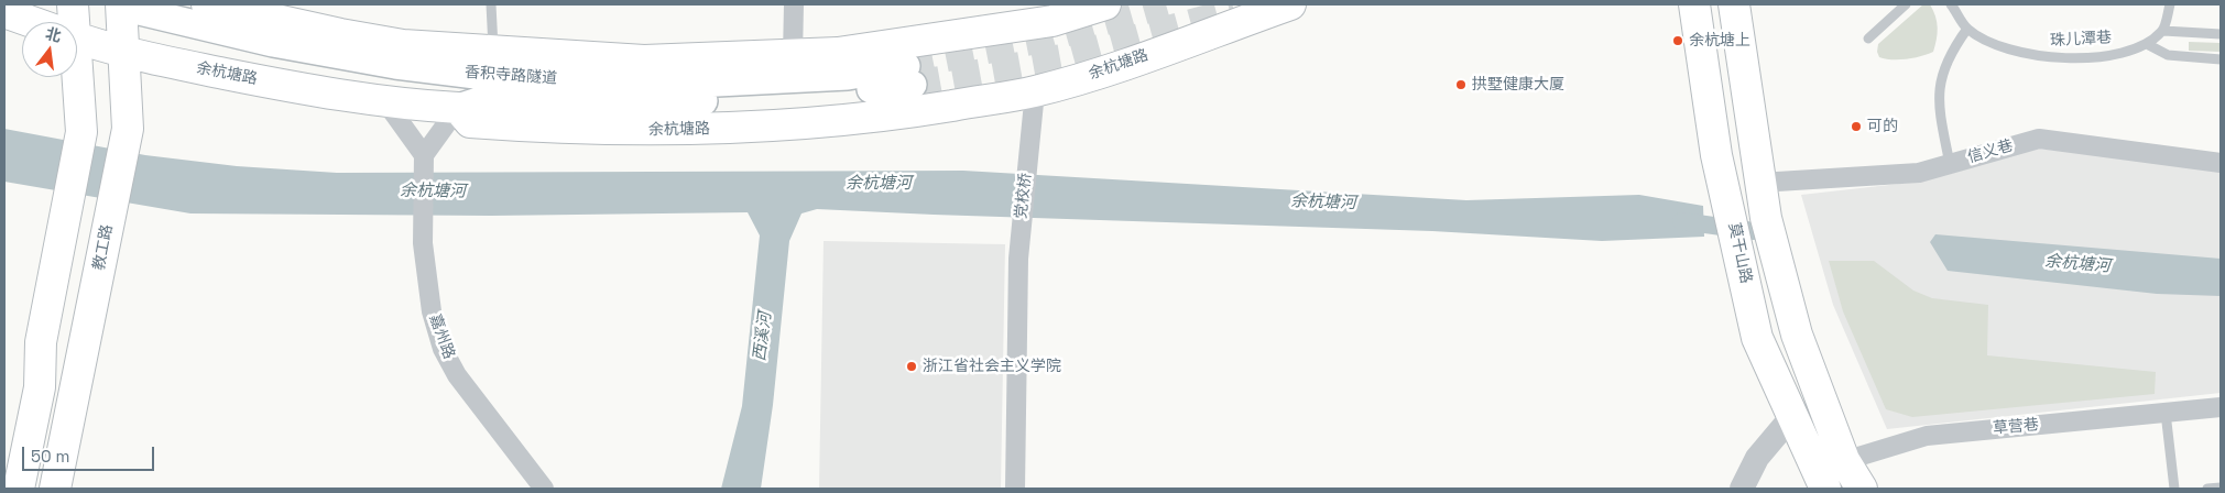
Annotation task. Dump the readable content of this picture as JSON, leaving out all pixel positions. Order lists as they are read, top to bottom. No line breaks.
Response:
{"streets":{"main road":["余杭塘路","香积寺路隧道","教工路","莫干山路"],"street":["信义巷","党校桥","嘉州路","草营巷"],"lane":["珠儿潭巷"]},"crossings":[["余杭塘路","香积寺路隧道"],["余杭塘路","党校桥"],["余杭塘路","教工路"],["香积寺路隧道","教工路"],["莫干山路","草营巷"]],"water":["余杭塘河","西溪河"],"places":["余杭塘上","拱墅健康大厦","可的","浙江省社会主义学院"],"scale_bar":"50 m","north":"top"}
